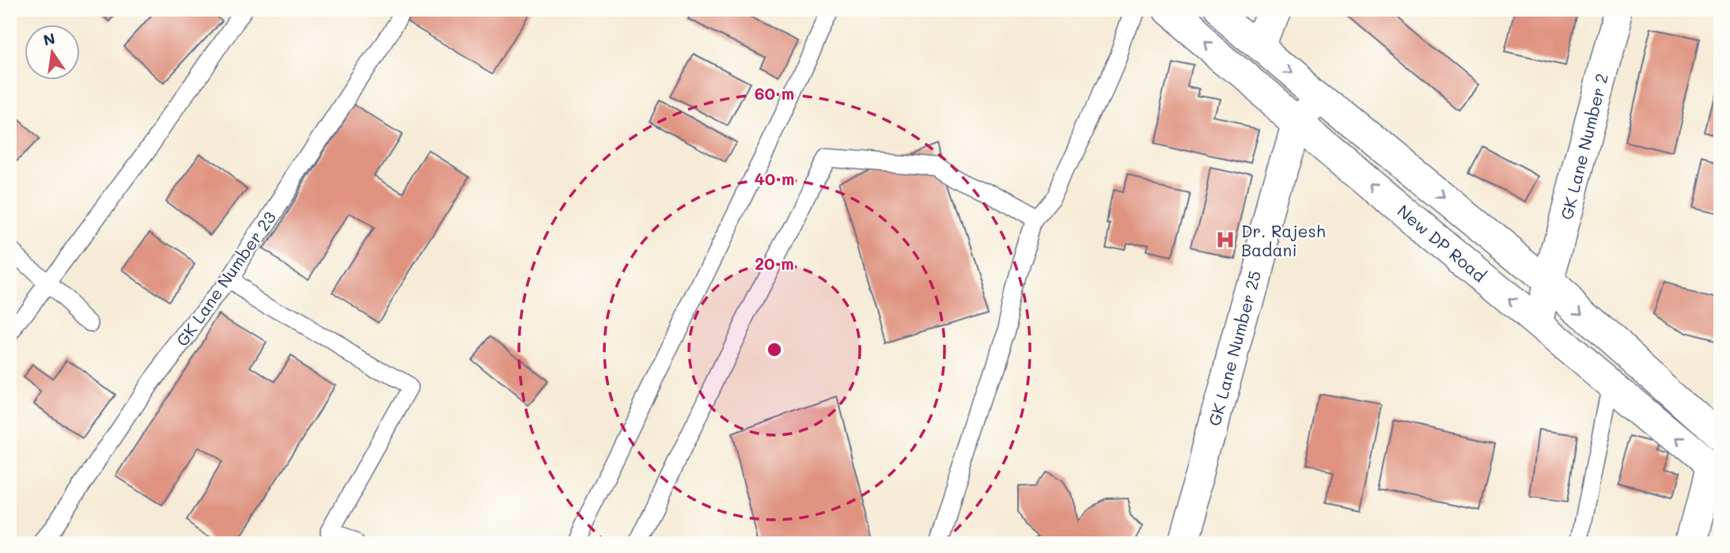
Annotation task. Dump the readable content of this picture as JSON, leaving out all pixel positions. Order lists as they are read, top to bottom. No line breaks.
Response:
{"streets":{"main road":["GK Lane Number 2","New DP Road","GK Lane Number 25"],"lane":["GK Lane Number 23"]},"crossings":[["GK Lane Number 2","New DP Road"],["New DP Road","GK Lane Number 25"]],"places":{"hospital":["Dr. Rajesh Badani"]},"north":"top","rings":["60 m","40 m","20 m"]}
